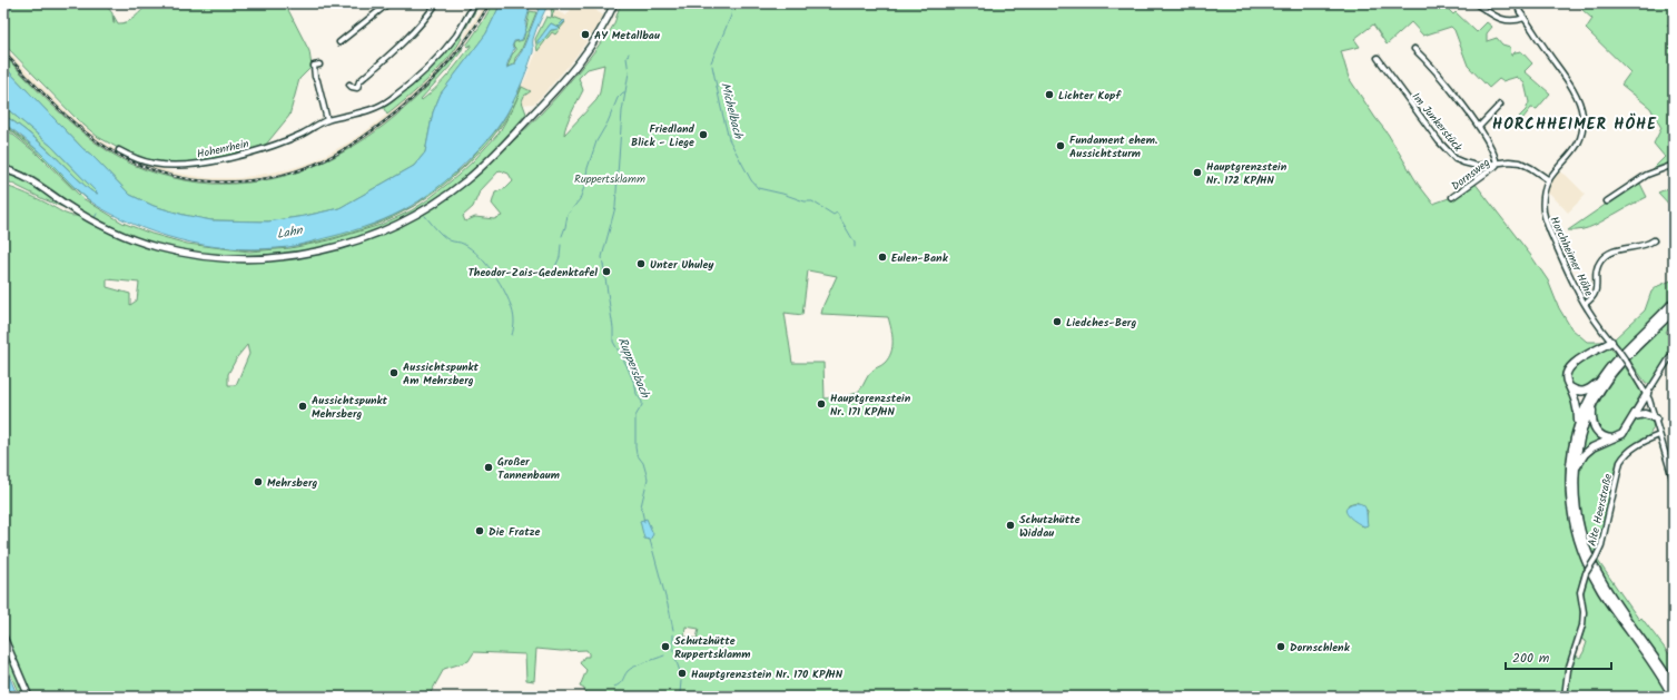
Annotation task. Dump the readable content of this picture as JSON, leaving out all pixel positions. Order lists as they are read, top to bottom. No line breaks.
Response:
{"streets":{"street":["Im Junkerstück","Hohenrhein","Dornsweg","Horchheimer Höhe","Alte Heerstraße"]},"crossings":[["Im Junkerstück","Dornsweg"],["Im Junkerstück","Horchheimer Höhe"]],"districts":["HORCHHEIMER HÖHE"],"water":["Michelbach","Lahn","Ruppersbach"],"parks":["Ruppertsklamm"],"places":["AY Metallbau","Lichter Kopf","Friedland Blick - Liege","Fundament ehem. Aussichtsturm","Hauptgrenzstein Nr. 172 KP/HN","Eulen-Bank","Unter Uhuley","Theodor-Zais-Gedenktafel","Liedches-Berg","Aussichtspunkt Am Mehrsberg","Hauptgrenzstein Nr. 171 KP/HN","Aussichtspunkt Mehrsberg","Großer Tannenbaum","Mehrsberg","Schutzhütte Widdau","Die Fratze","Schutzhütte Ruppertsklamm","Dornschlenk","Hauptgrenzstein Nr. 170 KP/HN"],"scale_bar":"200 m"}
